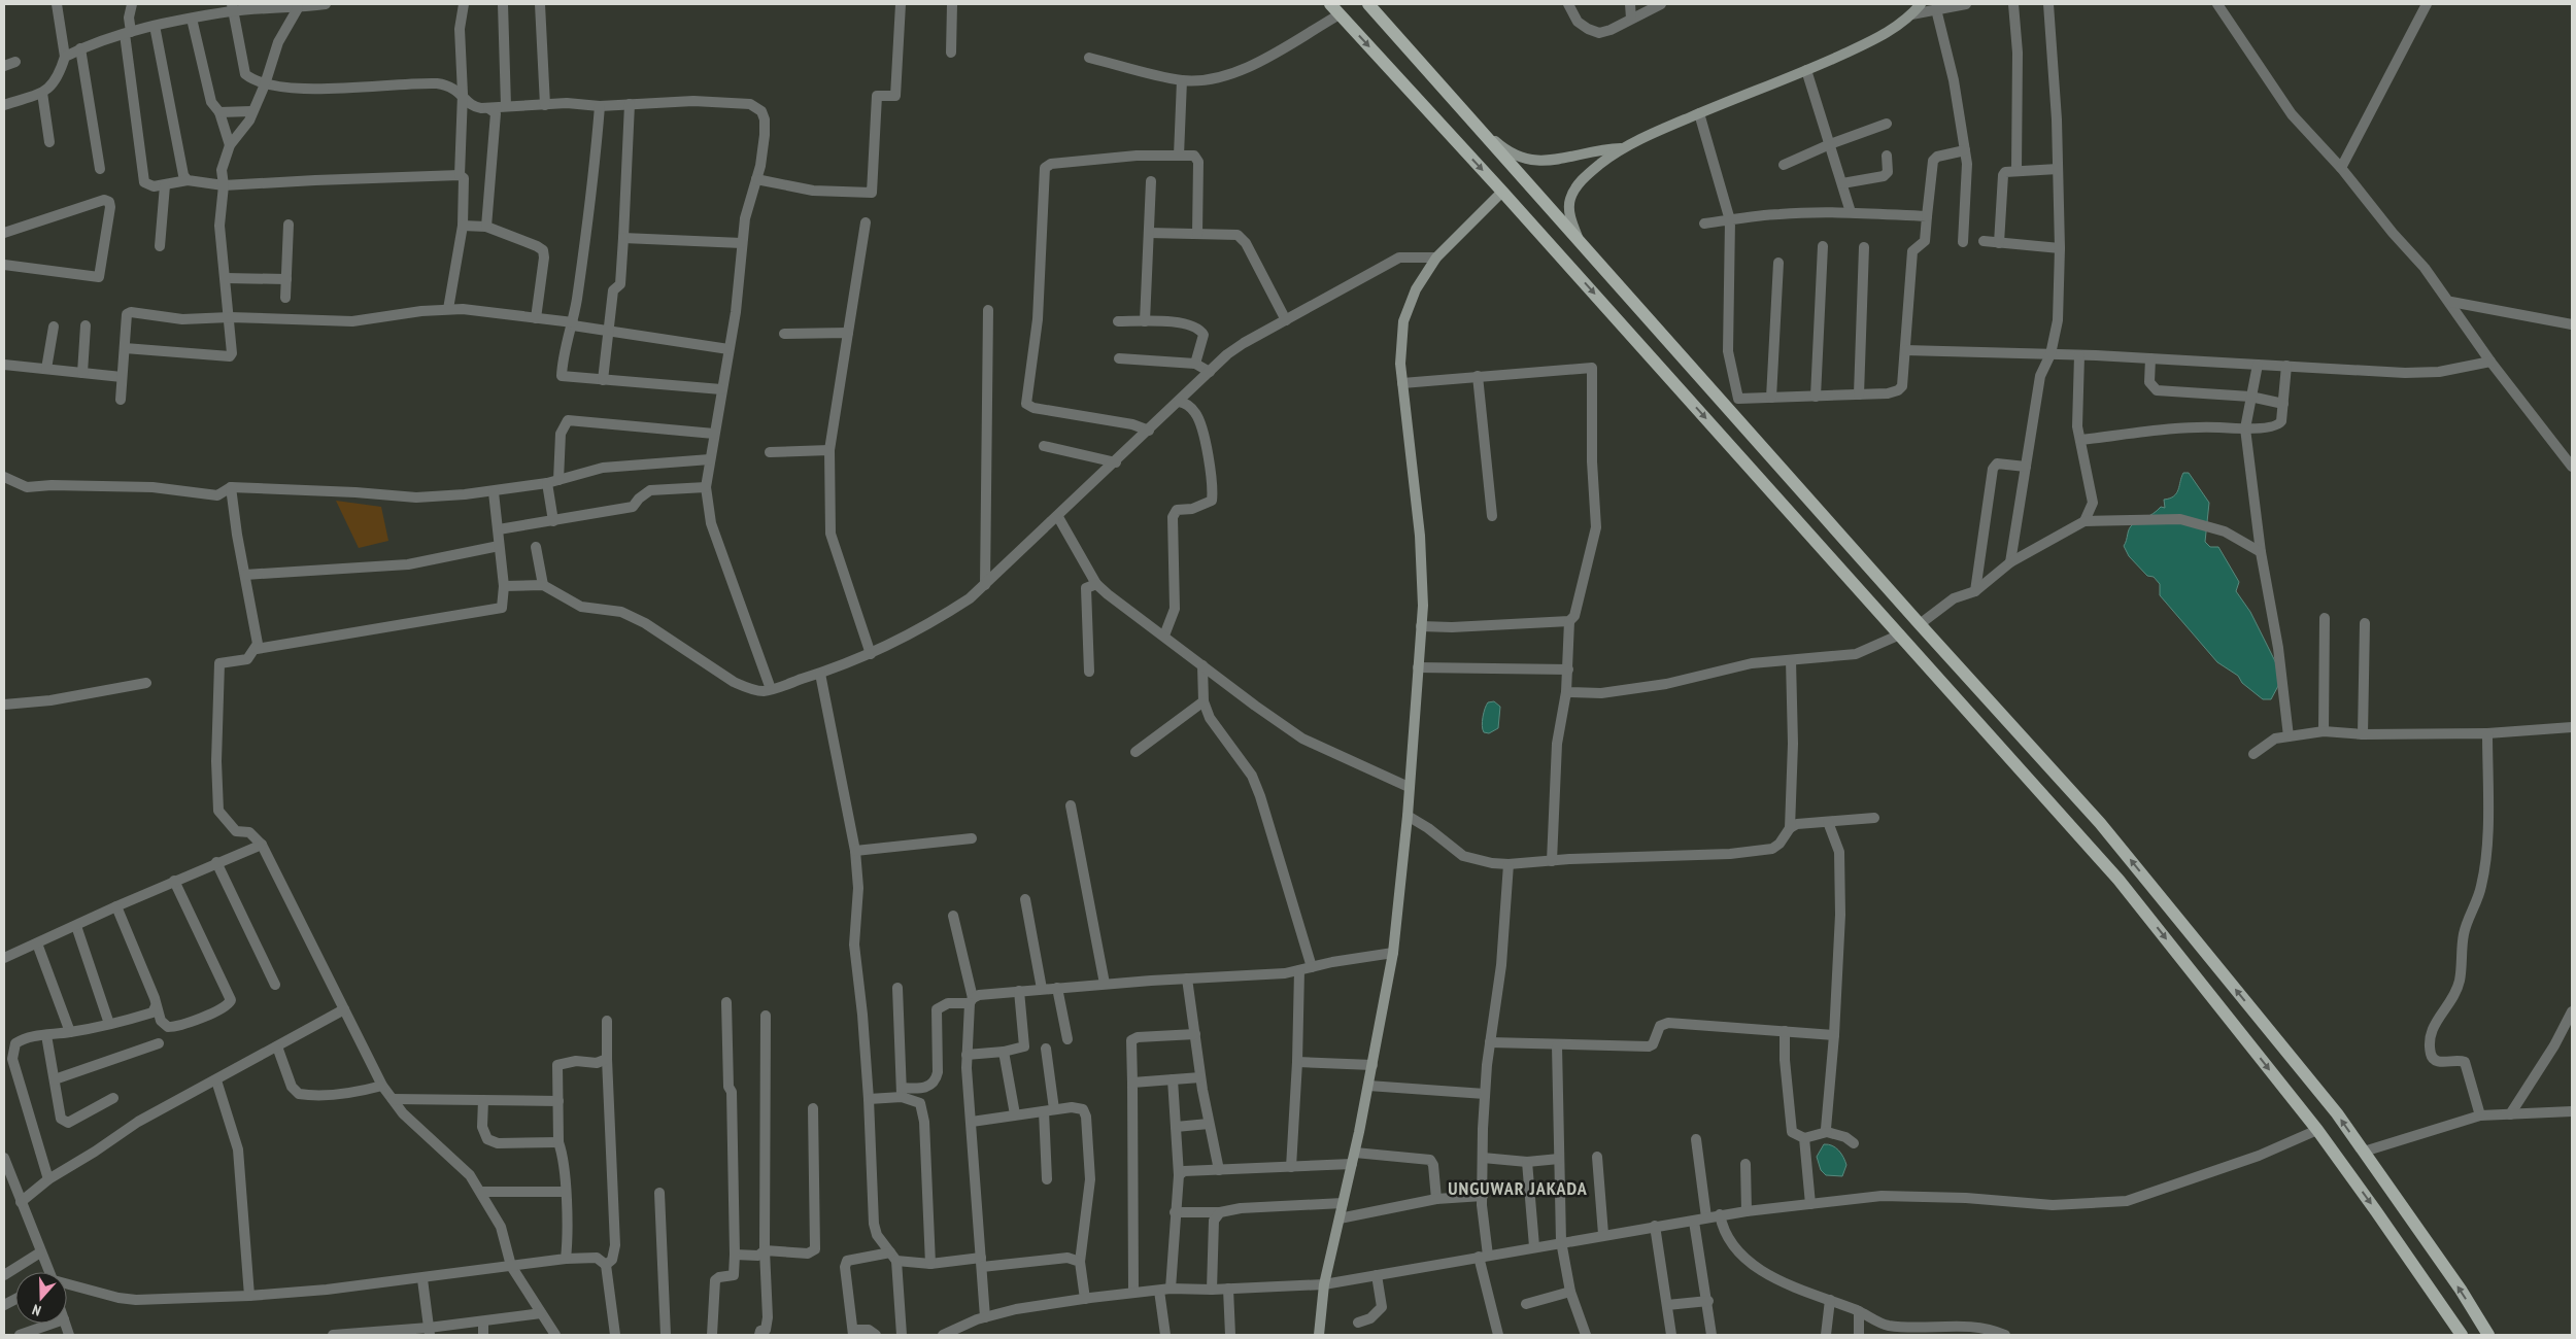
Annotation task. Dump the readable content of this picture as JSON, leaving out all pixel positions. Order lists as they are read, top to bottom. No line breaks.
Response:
{"districts":["UNGUWAR JAKADA"],"north":"bottom"}
